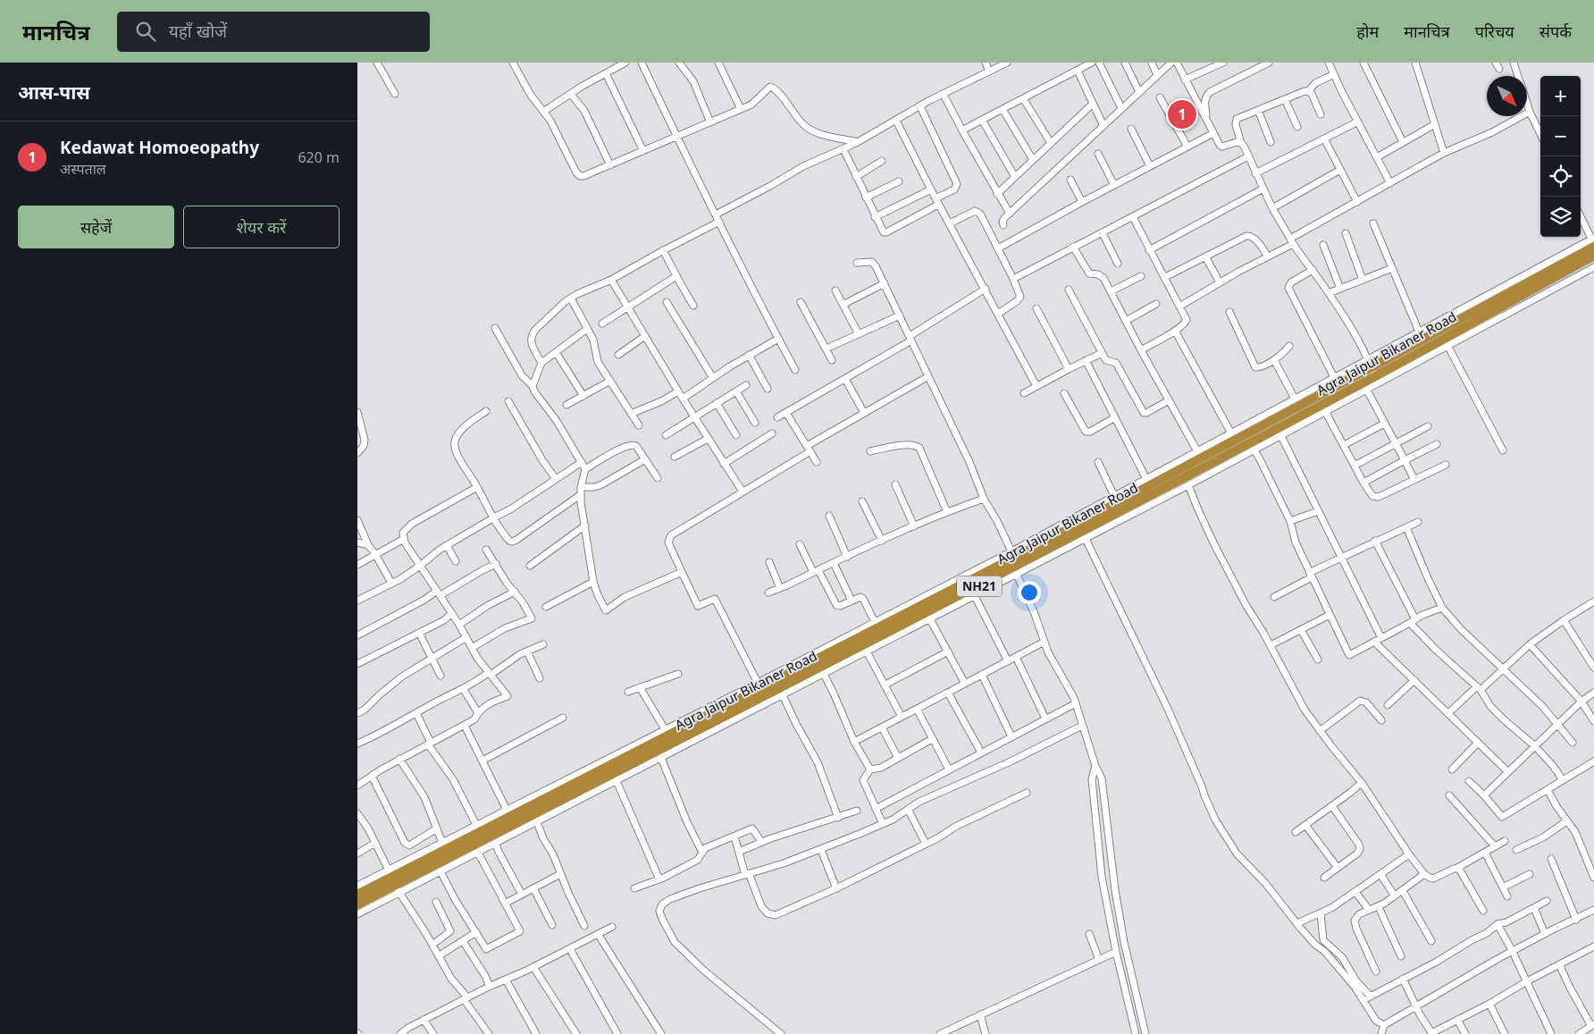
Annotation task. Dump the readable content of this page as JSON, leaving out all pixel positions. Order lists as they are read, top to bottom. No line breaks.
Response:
{"streets":{"highway":["Agra Jaipur Bikaner Road","NH21"]},"north":"bottom right","page":{"header":"मानचित्र","search":"यहाँ खोजें","nav":["होम","मानचित्र","परिचय","संपर्क"],"heading":"आस-पास","map_buttons":["+","−"],"pins":"1","list":[{"mark":"1","name":"Kedawat Homoeopathy","note":"अस्पताल","value":"620 m"}],"buttons":["सहेजें","शेयर करें"]}}
